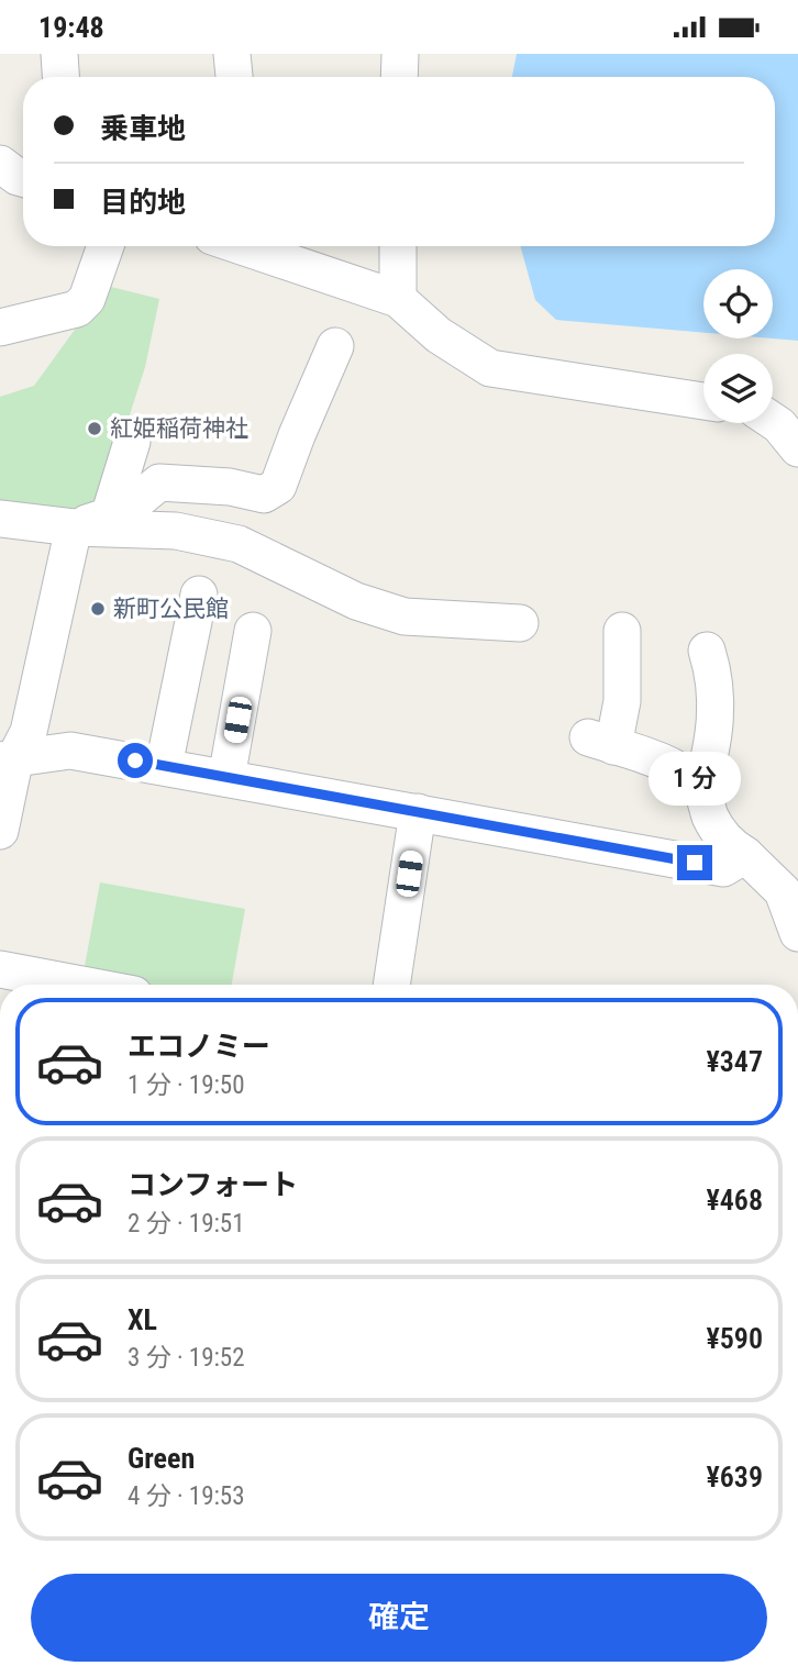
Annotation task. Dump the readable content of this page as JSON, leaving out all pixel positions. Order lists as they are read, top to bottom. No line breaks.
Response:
{"places":["紅姫稲荷神社","新町公民館"],"page":{"status":"19:48","banner":["乗車地","目的地"],"bubble":"1 分","list":[{"name":"エコノミー","note":"1 分 · 19:50","value":"¥347"},{"name":"コンフォート","note":"2 分 · 19:51","value":"¥468"},{"name":"XL","note":"3 分 · 19:52","value":"¥590"},{"name":"Green","note":"4 分 · 19:53","value":"¥639"}],"buttons":"確定"}}
